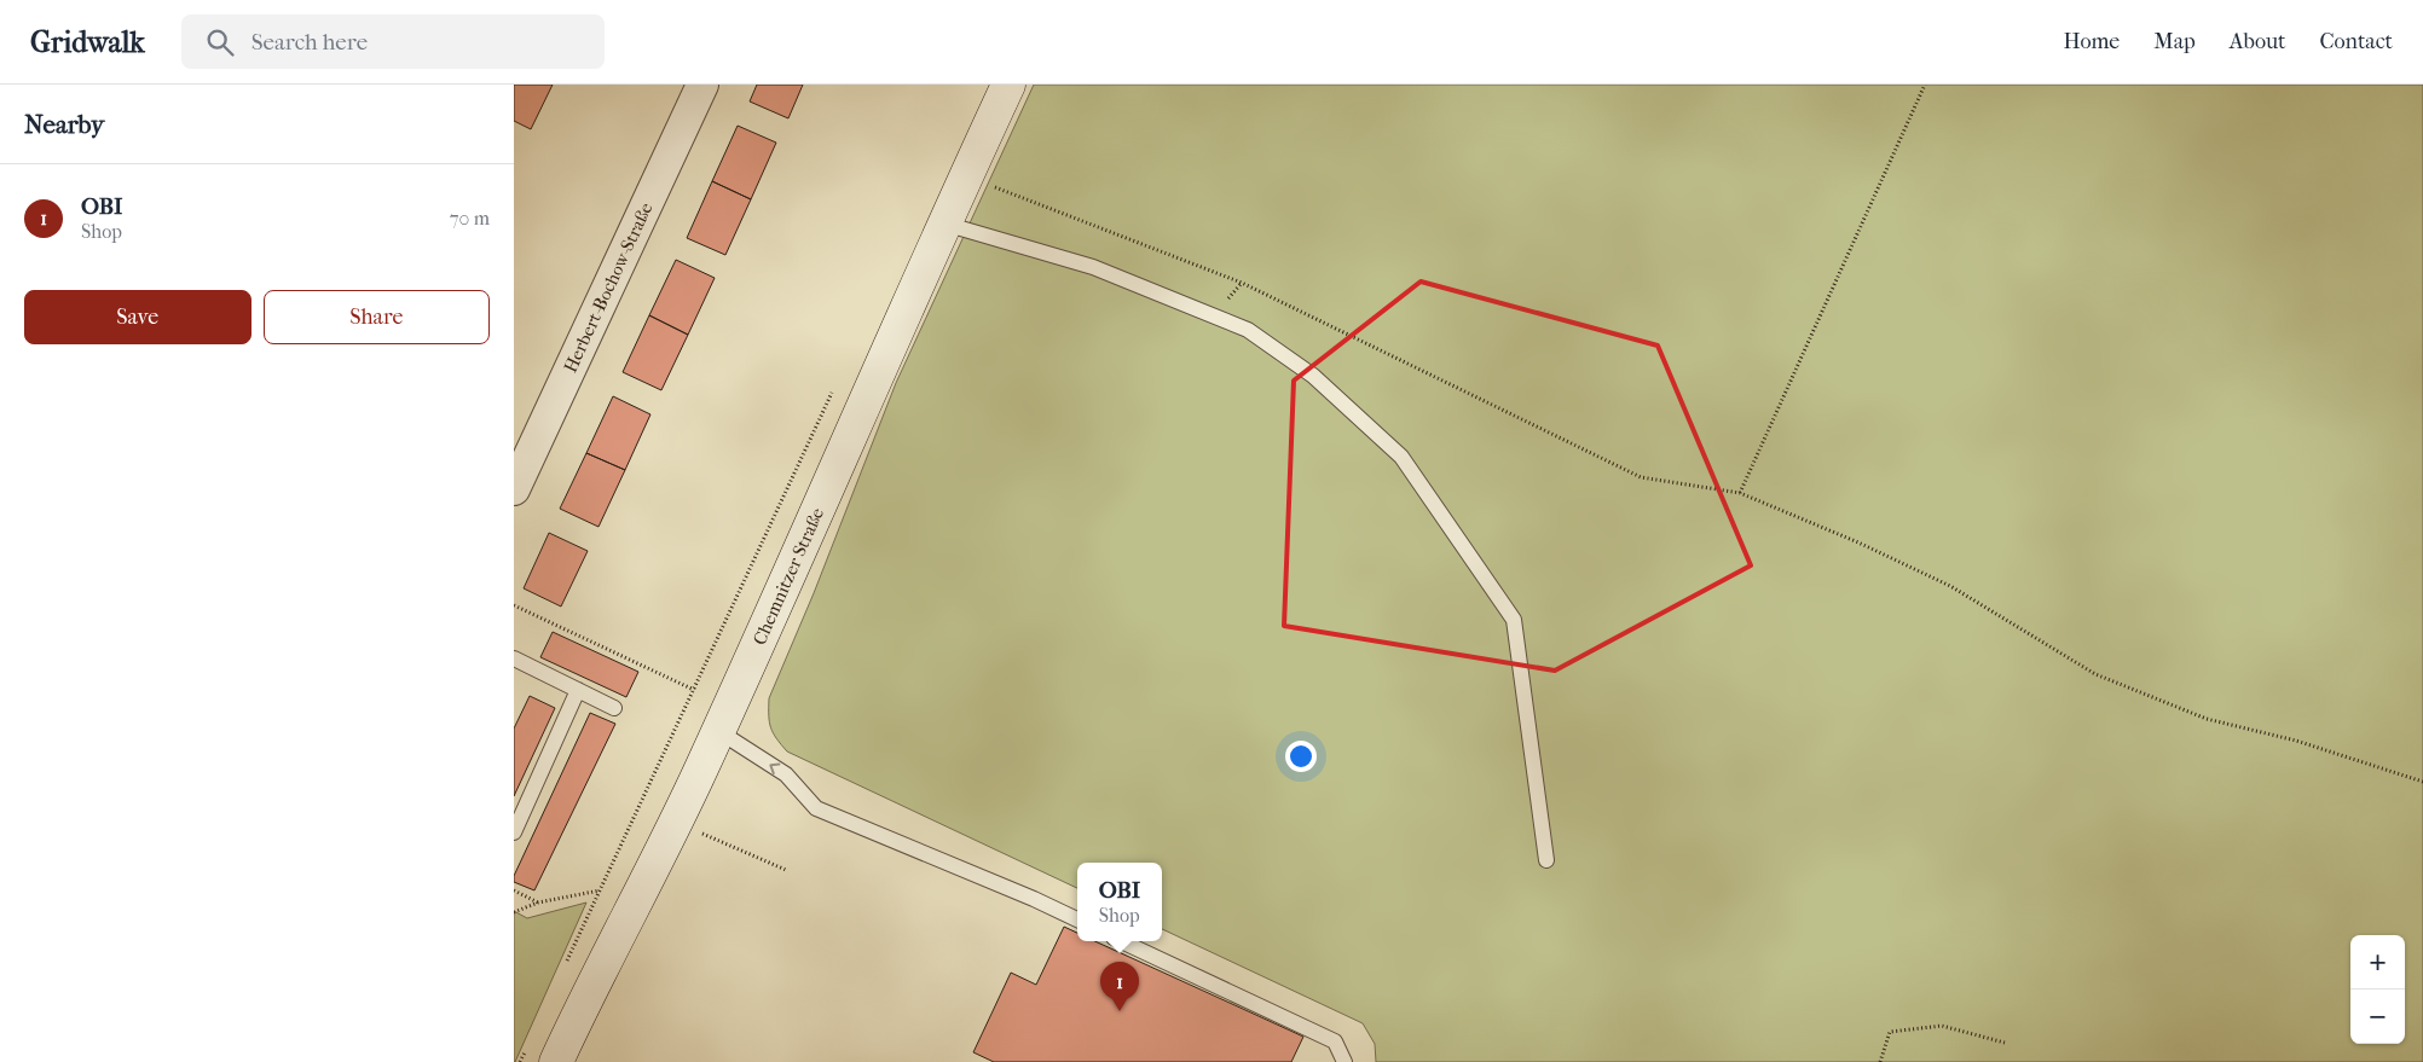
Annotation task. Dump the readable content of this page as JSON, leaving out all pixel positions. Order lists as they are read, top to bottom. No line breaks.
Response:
{"streets":{"main road":["Chemnitzer Straße"],"street":["Herbert-Bochow-Straße"]},"page":{"header":"Gridwalk","search":"Search here","nav":["Home","Map","About","Contact"],"heading":"Nearby","list":[{"mark":"1","name":"OBI","note":"Shop","value":"70 m"}],"buttons":["Save","Share"],"popup":["OBI","Shop"],"map_buttons":["+","−"],"pins":"1"}}
